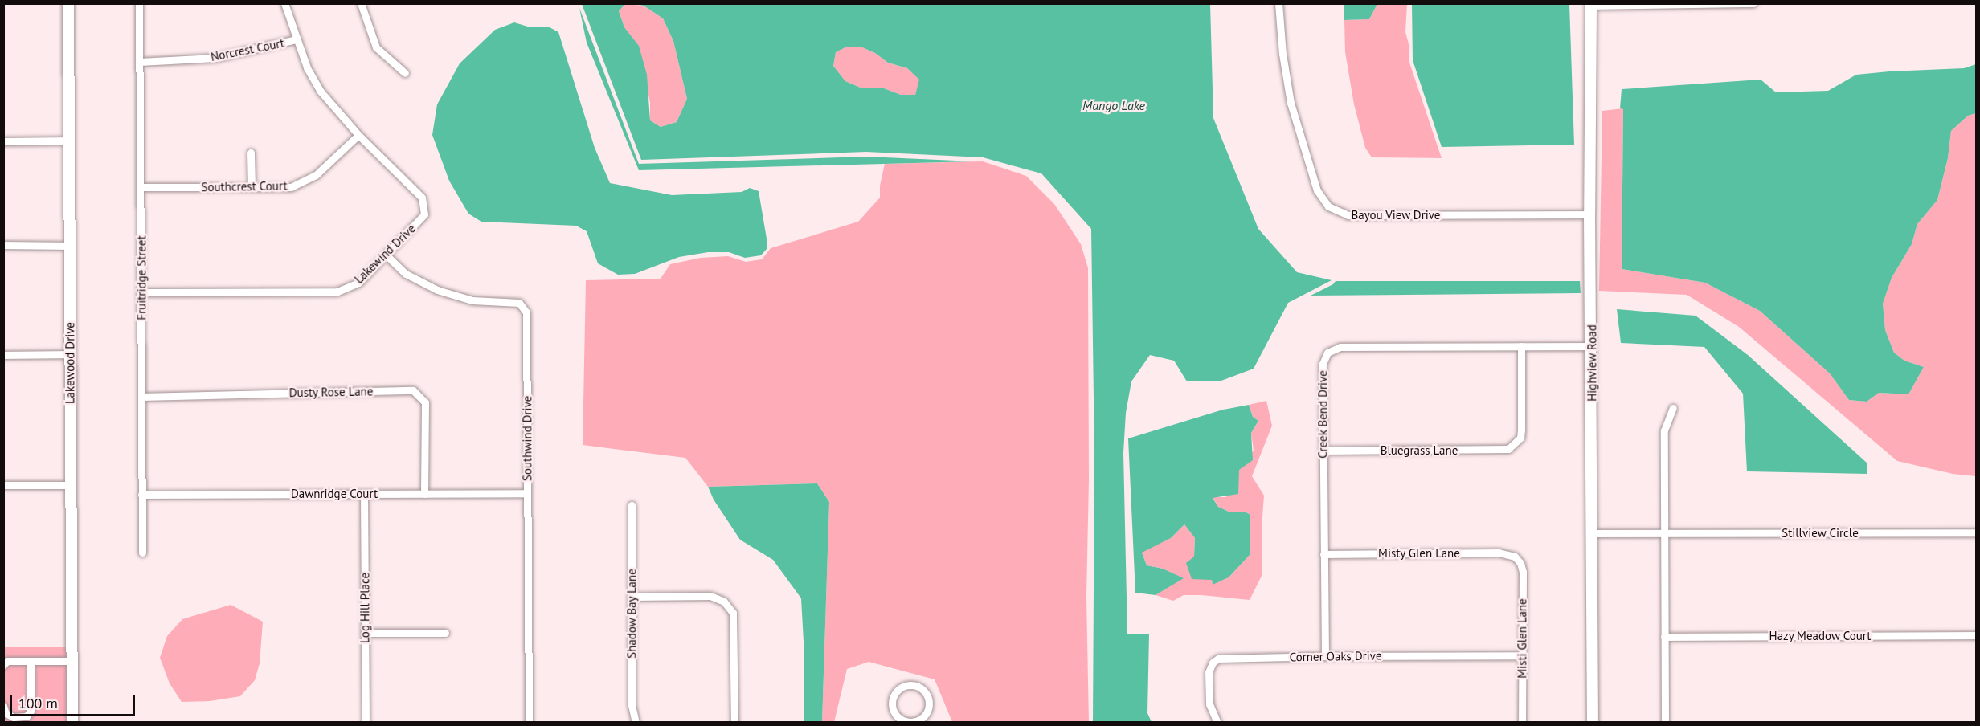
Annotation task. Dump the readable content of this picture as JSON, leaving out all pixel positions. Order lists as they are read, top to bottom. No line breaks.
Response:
{"streets":{"street":["Norcrest Court","Southcrest Court","Bayou View Drive","Lakewind Drive","Fruitridge Street","Lakewood Drive","Highview Road","Dusty Rose Lane","Creek Bend Drive","Southwind Drive","Bluegrass Lane","Dawnridge Court","Stillview Circle","Misty Glen Lane","Log Hill Place","Shadow Bay Lane","Hazy Meadow Court","Misti Glen Lane","Corner Oaks Drive"]},"crossings":[["Norcrest Court","Lakewind Drive"],["Norcrest Court","Fruitridge Street"],["Southcrest Court","Lakewind Drive"],["Southcrest Court","Fruitridge Street"],["Bayou View Drive","Highview Road"],["Lakewind Drive","Fruitridge Street"],["Lakewind Drive","Southwind Drive"],["Fruitridge Street","Dusty Rose Lane"],["Fruitridge Street","Dawnridge Court"],["Highview Road","Creek Bend Drive"],["Highview Road","Stillview Circle"],["Dusty Rose Lane","Dawnridge Court"],["Creek Bend Drive","Bluegrass Lane"],["Creek Bend Drive","Misty Glen Lane"],["Creek Bend Drive","Corner Oaks Drive"],["Southwind Drive","Dawnridge Court"],["Dawnridge Court","Log Hill Place"],["Misty Glen Lane","Misti Glen Lane"],["Misti Glen Lane","Corner Oaks Drive"]],"water":["Mango Lake"],"scale_bar":"100 m"}
